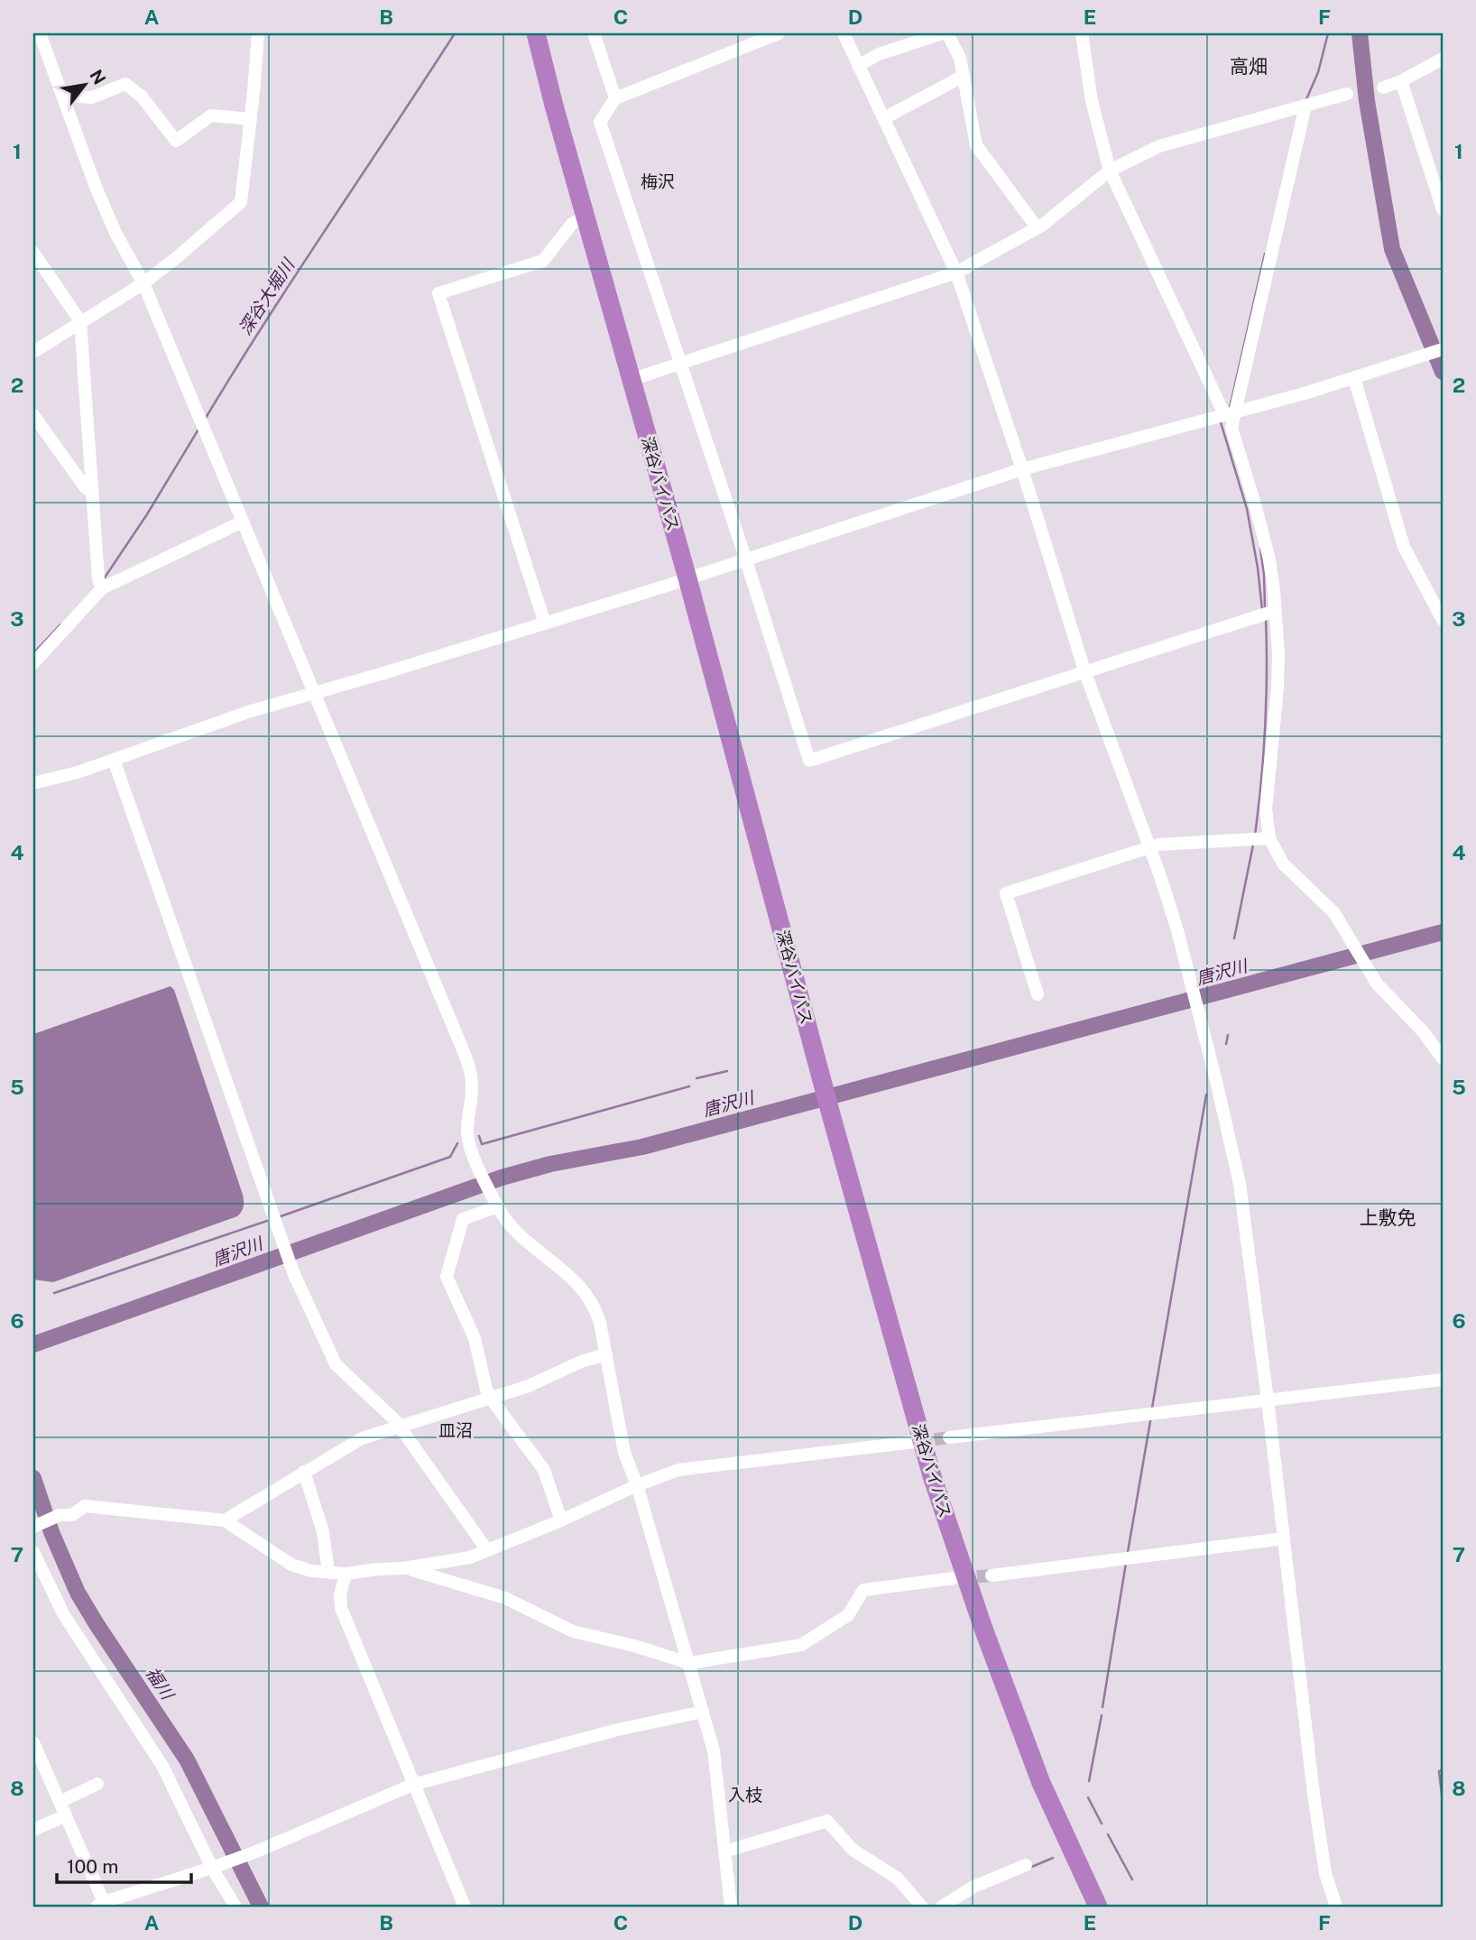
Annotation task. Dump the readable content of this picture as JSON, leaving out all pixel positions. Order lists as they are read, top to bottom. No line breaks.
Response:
{"streets":{"highway":["深谷バイパス"]},"districts":["高畑","梅沢","上敷免","皿沼","入枝"],"water":["深谷大堀川","唐沢川","福川"],"scale_bar":"100 m","north":"top right","grid":{"columns":["A","B","C","D","E","F"],"rows":["1","2","3","4","5","6","7","8"]}}
